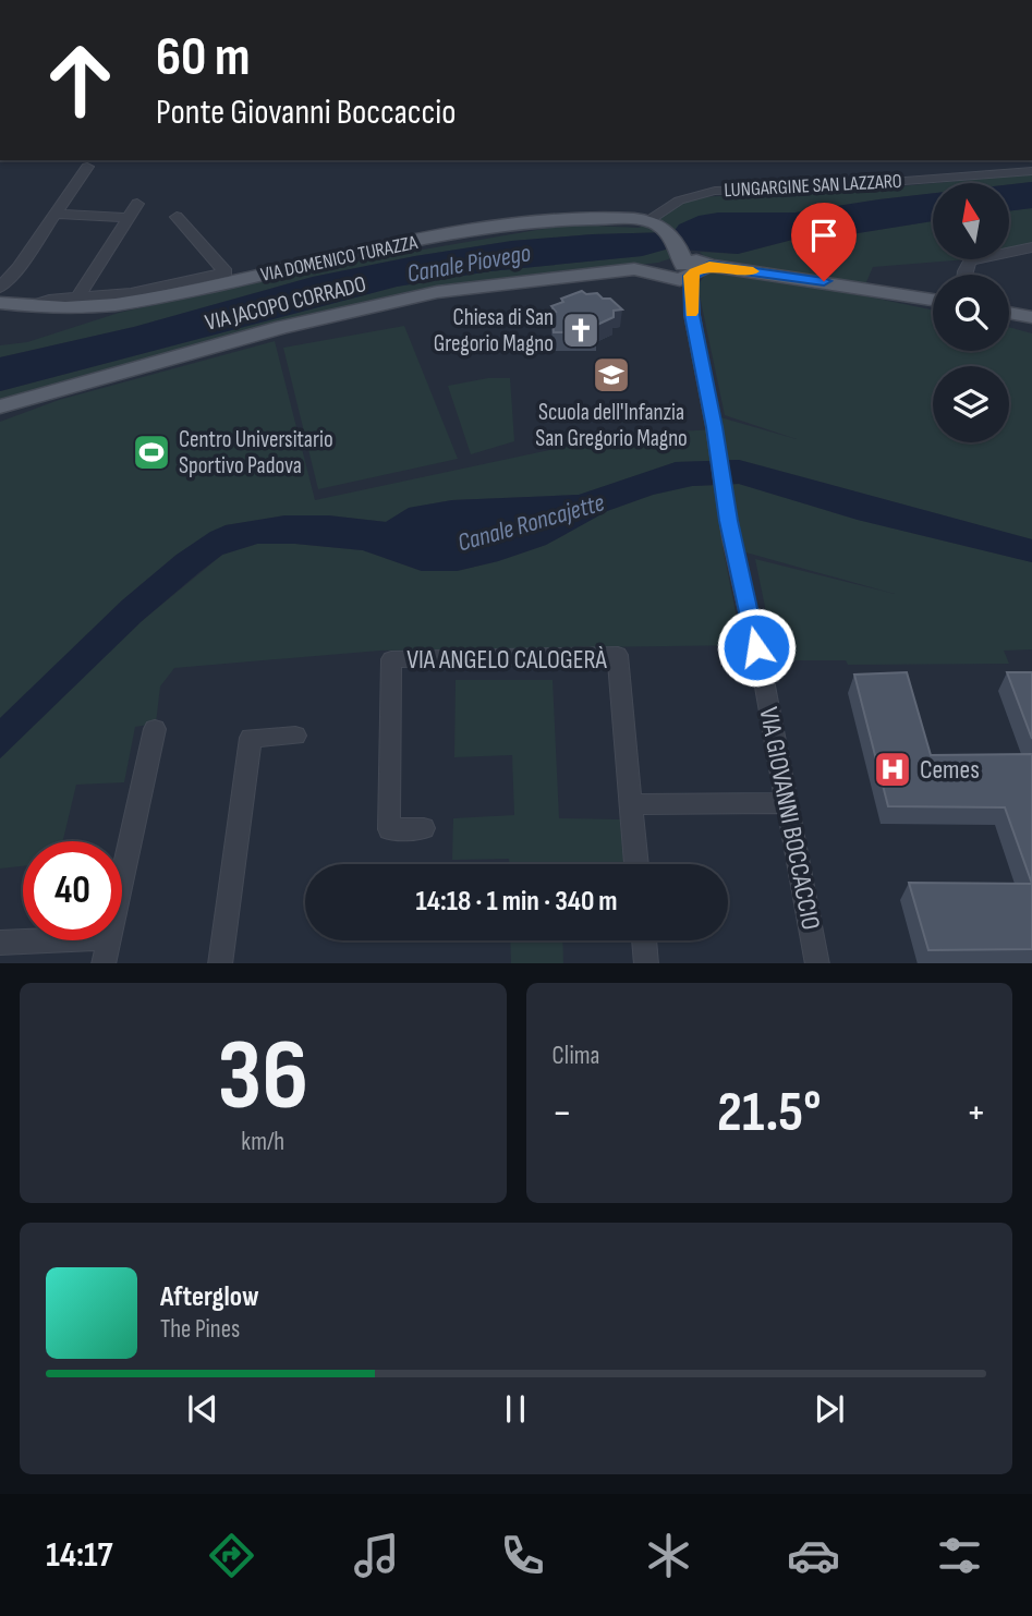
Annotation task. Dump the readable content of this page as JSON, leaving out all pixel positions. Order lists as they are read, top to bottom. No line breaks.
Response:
{"streets":{"main road":["VIA DOMENICO TURAZZA","VIA JACOPO CORRADO"],"street":["LUNGARGINE SAN LAZZARO","VIA ANGELO CALOGERÀ","VIA GIOVANNI BOCCACCIO"]},"crossings":[["LUNGARGINE SAN LAZZARO","VIA DOMENICO TURAZZA"],["VIA JACOPO CORRADO","VIA GIOVANNI BOCCACCIO"]],"water":["Canale Piovego","Canale Roncajette"],"places":{"church":["Chiesa di San Gregorio Magno"],"school or university":["Scuola dell'Infanzia San Gregorio Magno"],"sports":["Centro Universitario Sportivo Padova"],"hospital":["Cemes"]},"north":"top","page":{"turn":["60 m","Ponte Giovanni Boccaccio"],"limit":"40","trip":"14:18 · 1 min · 340 m","tile":[["36","km/h"],"Clima"],"heat":["−","21.5°","+"],"song":["Afterglow","The Pines"],"tabs":"14:17"}}
